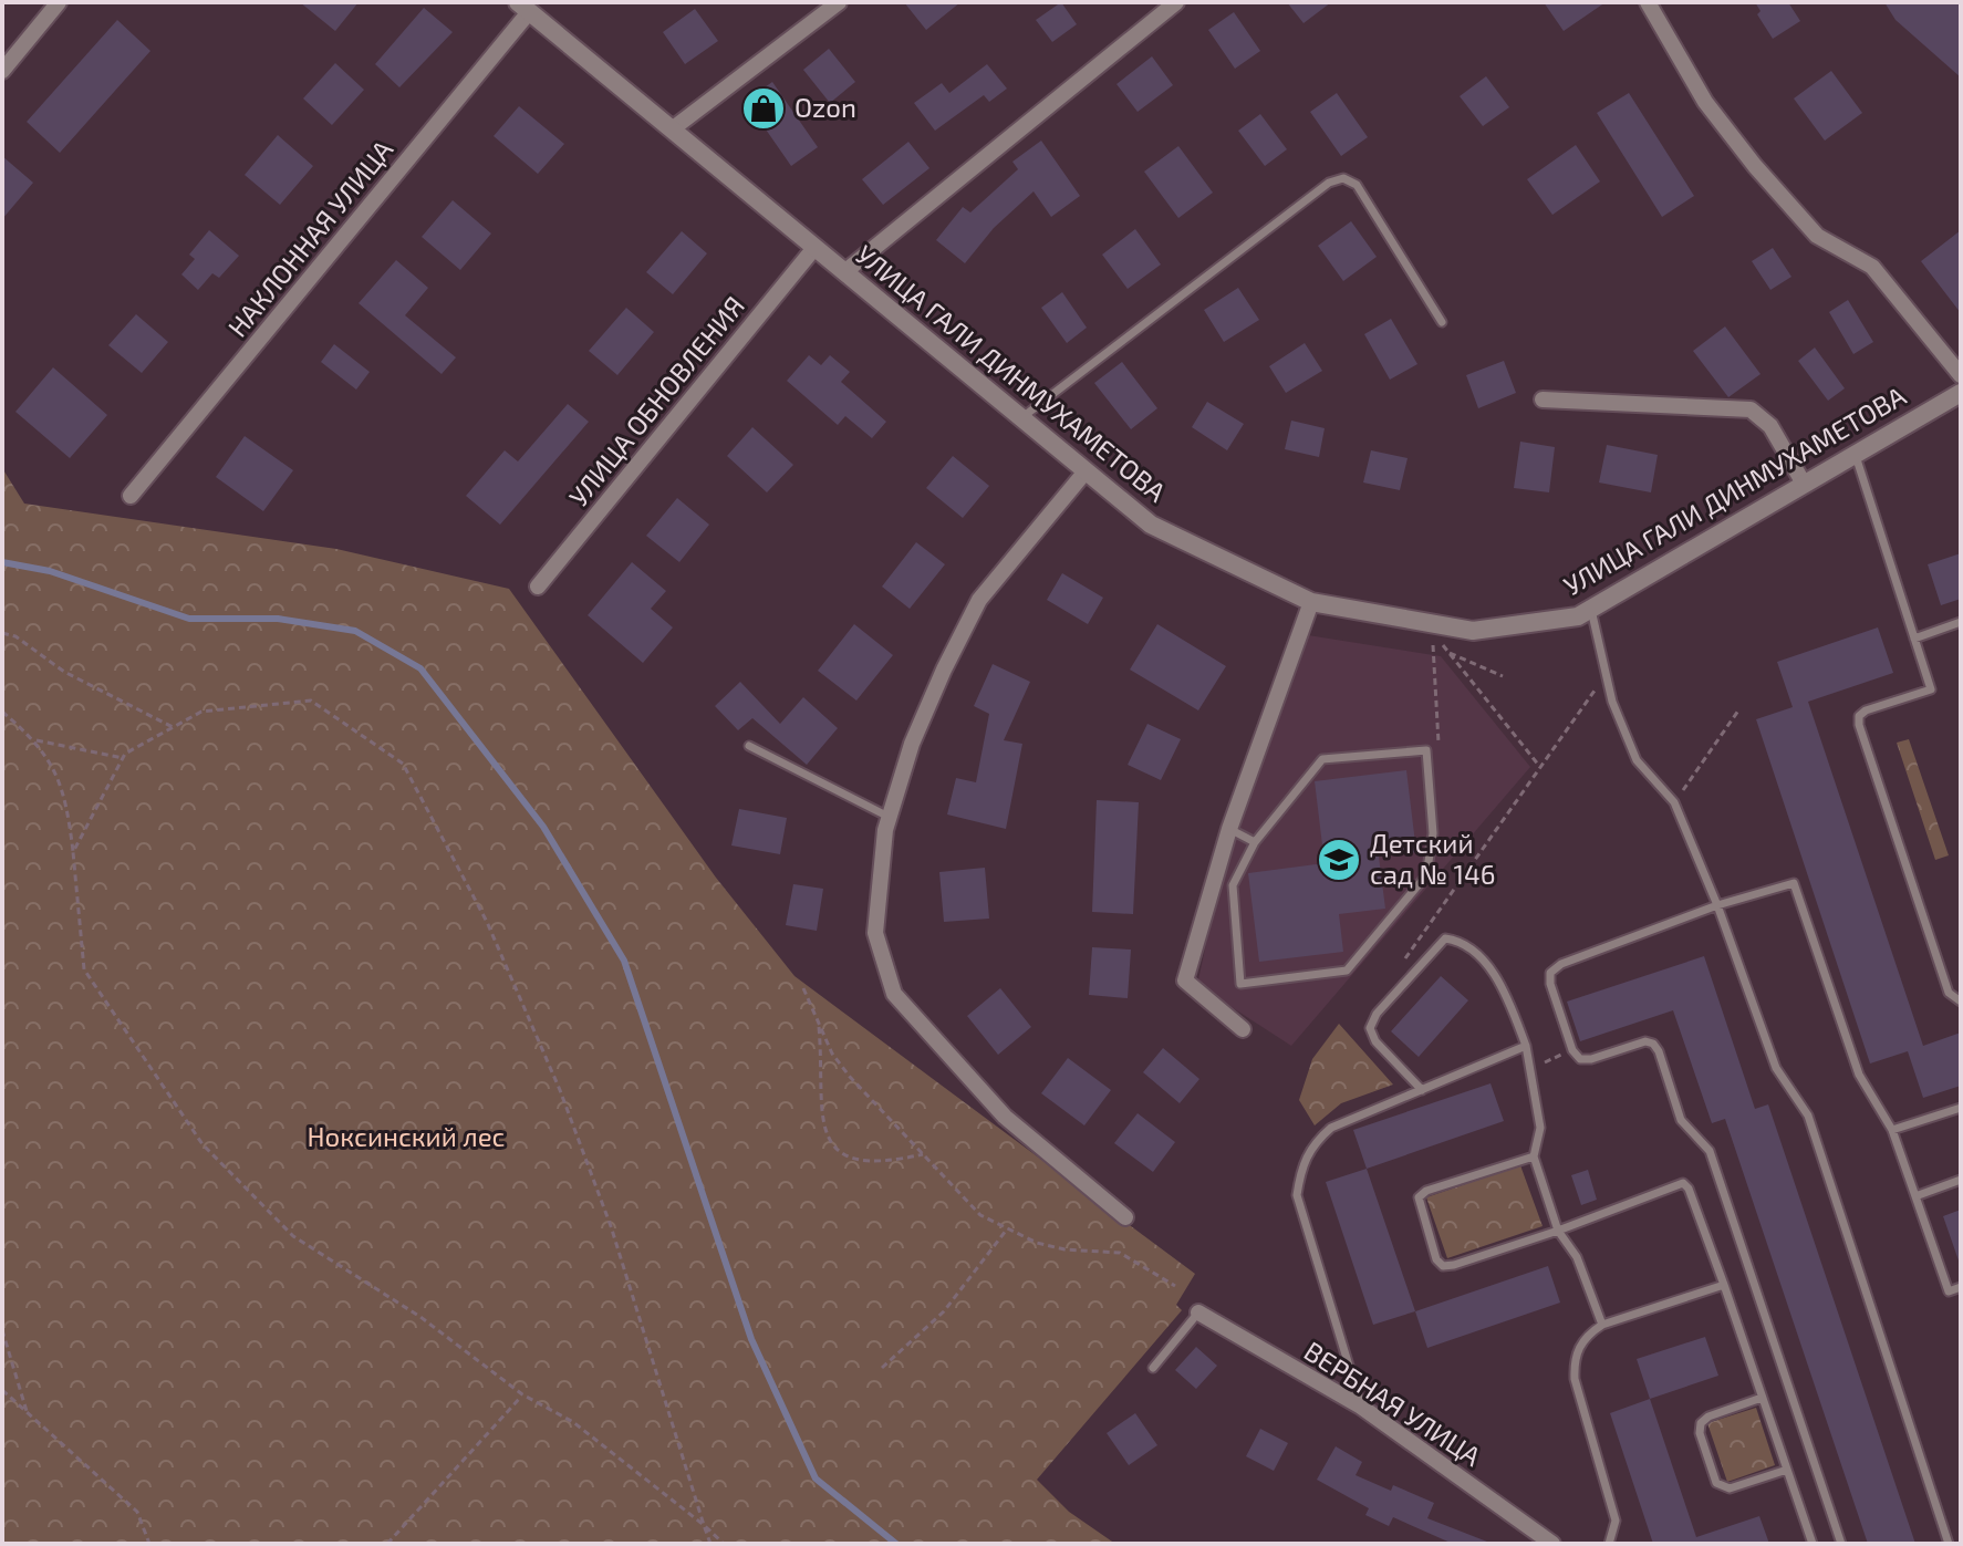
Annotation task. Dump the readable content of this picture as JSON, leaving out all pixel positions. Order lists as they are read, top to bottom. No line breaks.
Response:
{"streets":{"street":["НАКЛОННАЯ УЛИЦА","УЛИЦА ГАЛИ ДИНМУХАМЕТОВА","УЛИЦА ОБНОВЛЕНИЯ","ВЕРБНАЯ УЛИЦА"]},"crossings":[["НАКЛОННАЯ УЛИЦА","УЛИЦА ГАЛИ ДИНМУХАМЕТОВА"],["УЛИЦА ГАЛИ ДИНМУХАМЕТОВА","УЛИЦА ОБНОВЛЕНИЯ"]],"parks":["Ноксинский лес"],"places":{"shop":["Ozon"],"school or university":["Детский сад № 146"]}}
